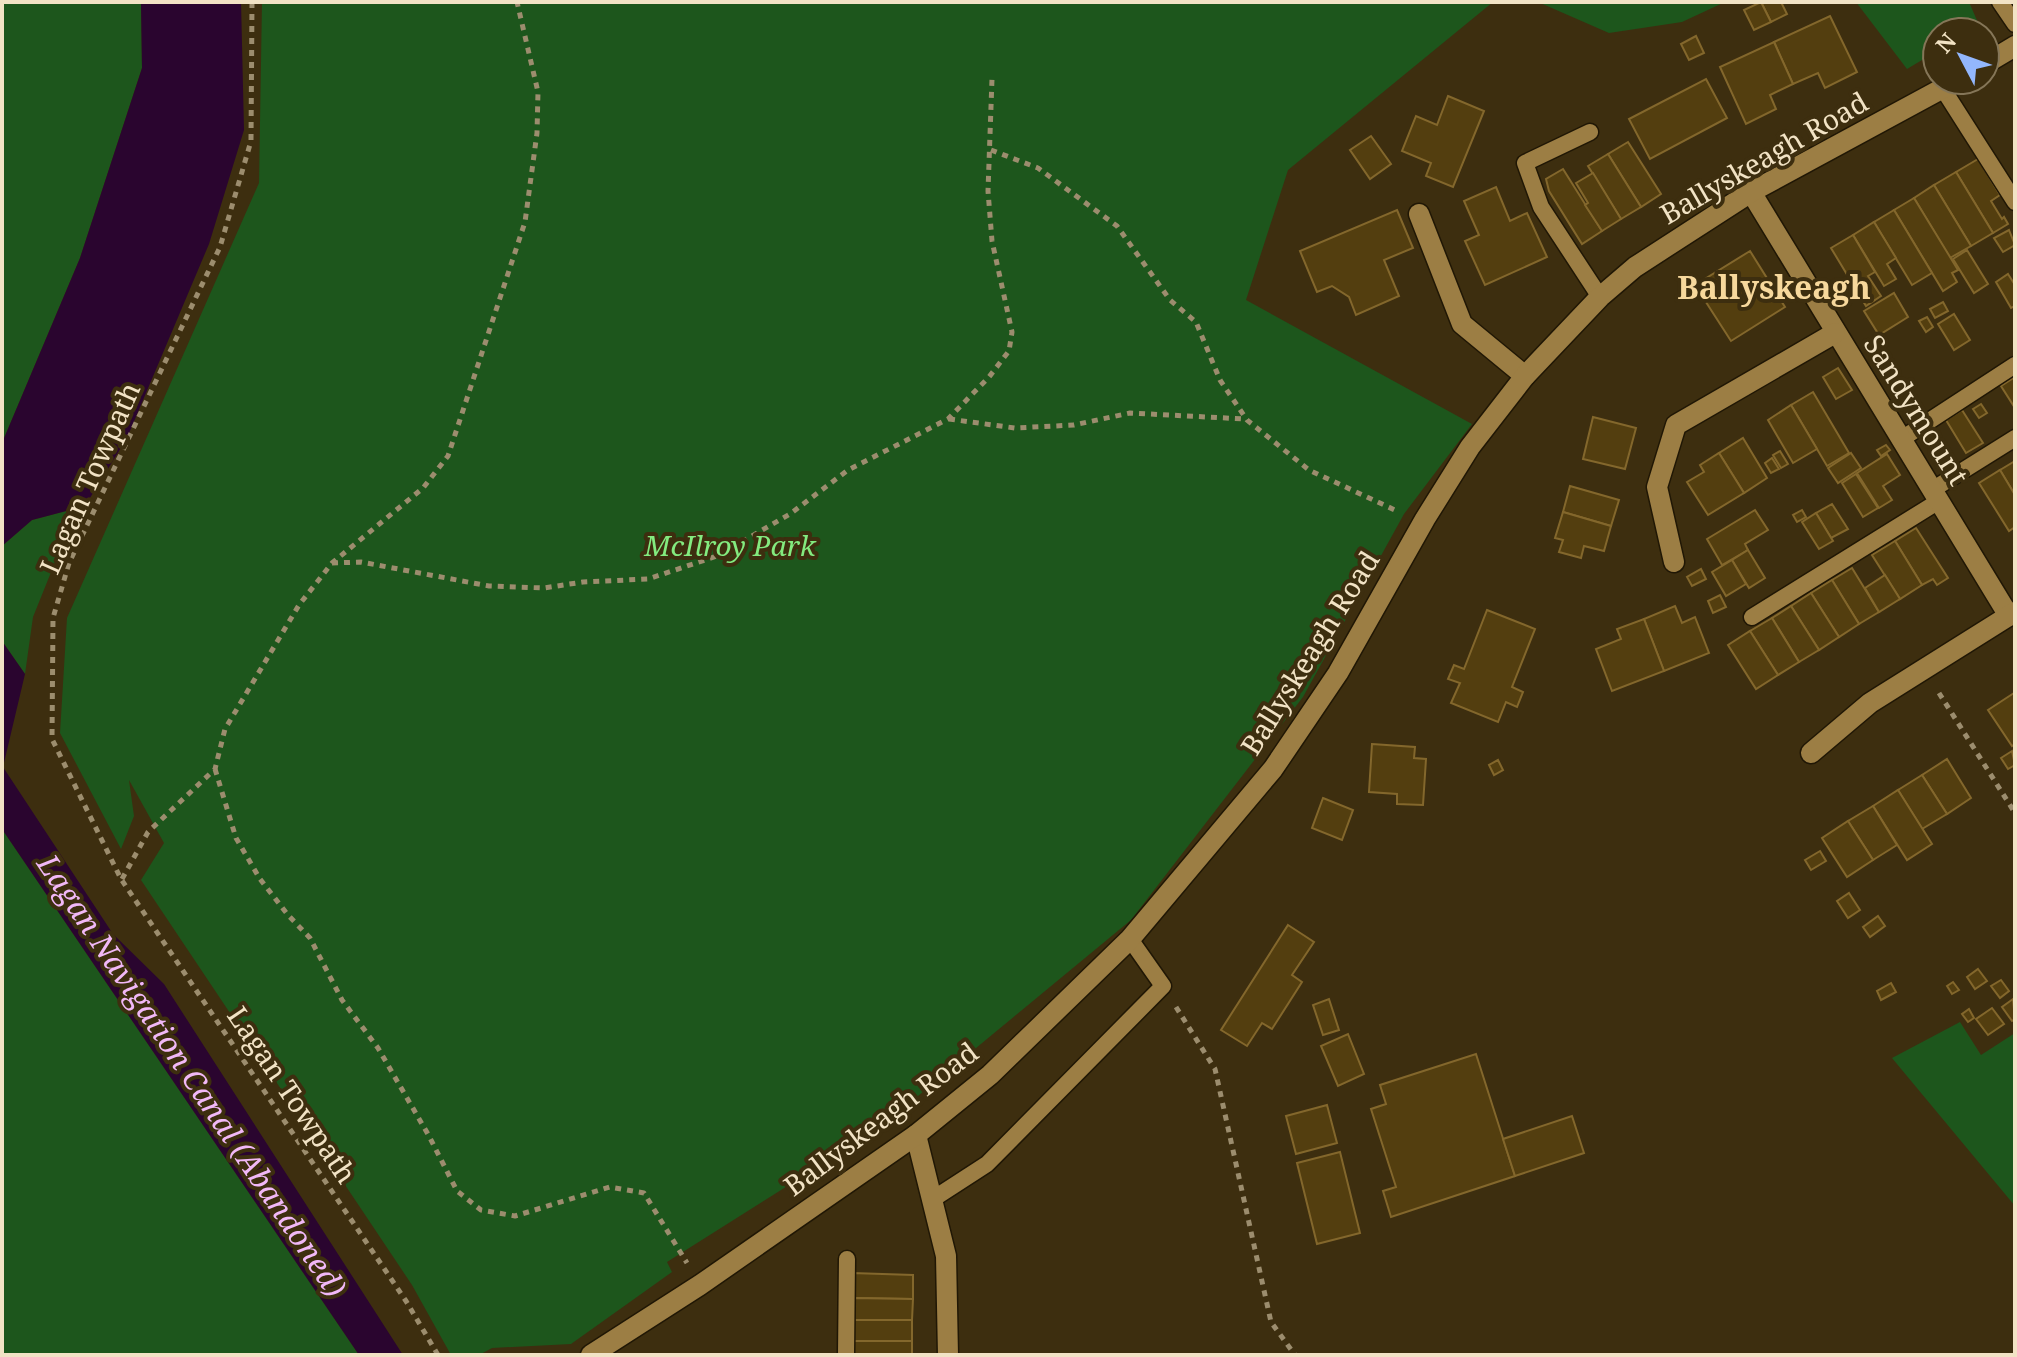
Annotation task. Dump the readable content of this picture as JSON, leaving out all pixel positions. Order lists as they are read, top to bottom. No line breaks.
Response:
{"streets":{"main road":["Ballyskeagh Road","Sandymount"],"path":["Lagan Towpath"]},"crossings":[["Ballyskeagh Road","Sandymount"]],"districts":["Ballyskeagh"],"water":["Lagan Navigation Canal (Abandoned)"],"parks":["McIlroy Park"],"north":"top left"}
